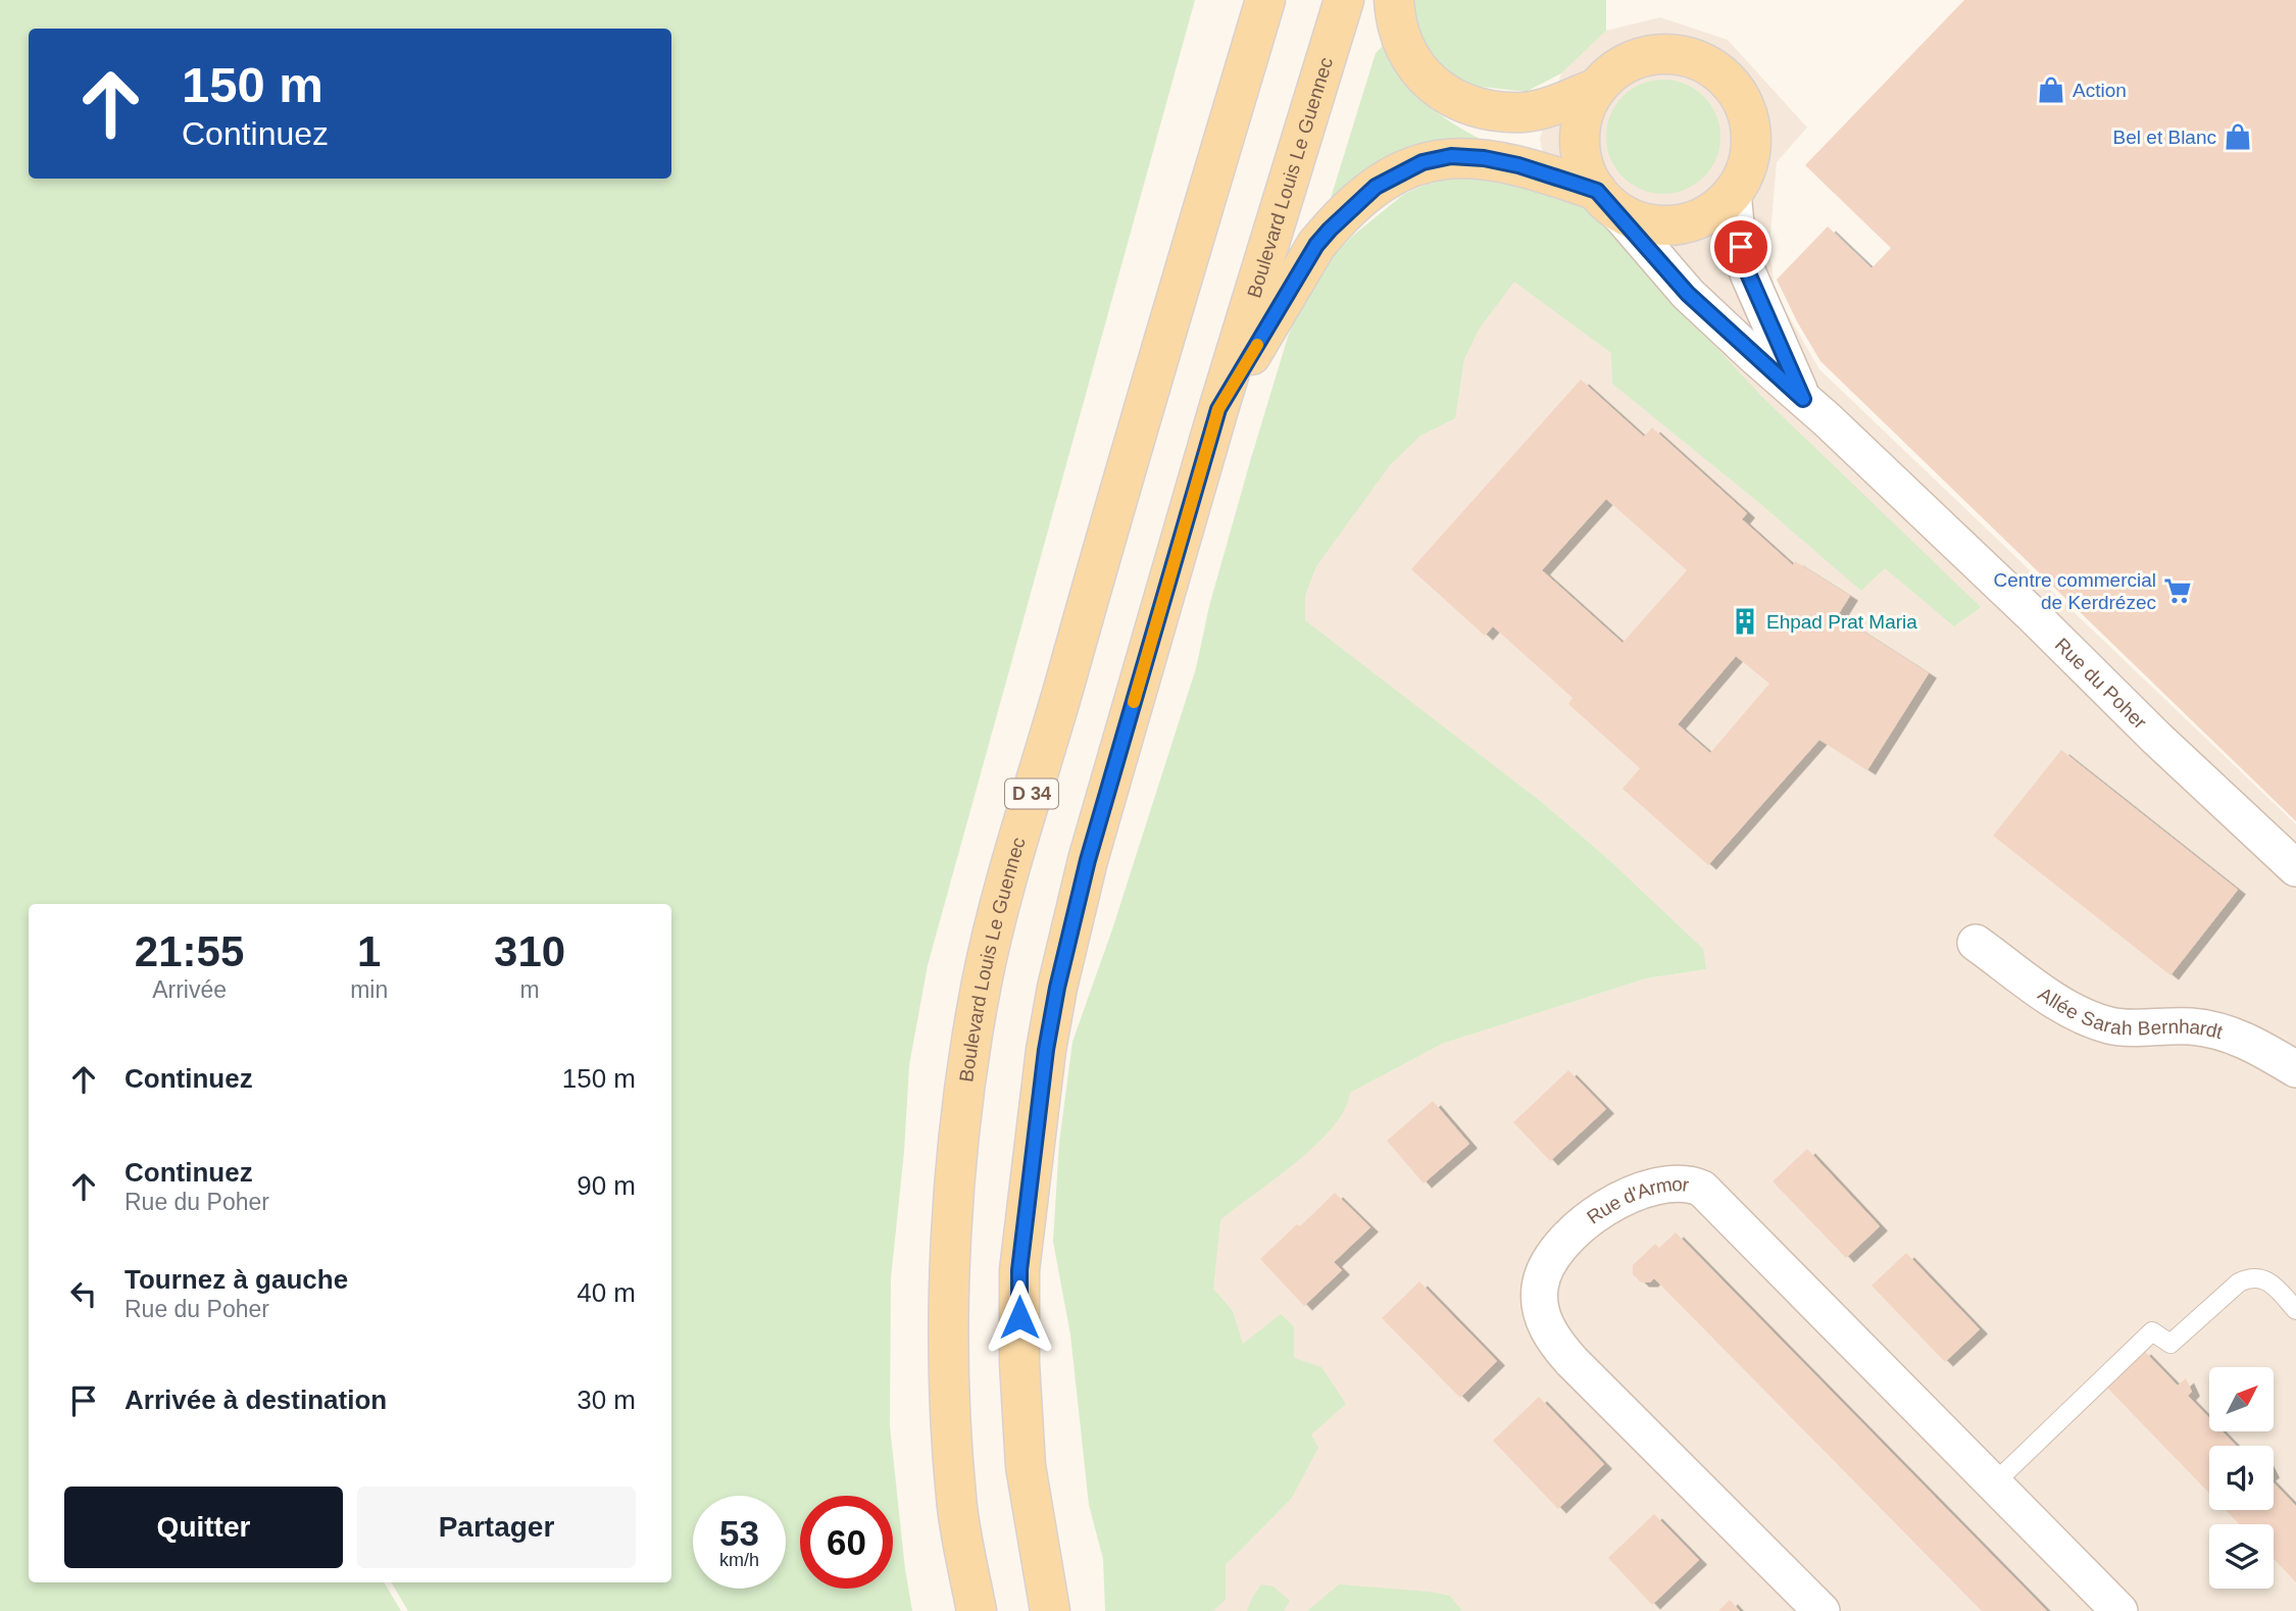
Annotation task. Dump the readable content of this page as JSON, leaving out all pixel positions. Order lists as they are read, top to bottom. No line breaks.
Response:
{"streets":{"main road":["Boulevard Louis Le Guennec","D 34"],"street":["Rue du Poher","Allée Sarah Bernhardt","Rue d'Armor"]},"places":{"shop":["Action","Bel et Blanc"],"supermarket":["Centre commercial de Kerdrézec"],"building":["Ehpad Prat Maria"]},"north":"top right","page":{"turn":["150 m","Continuez"],"eta":["21:55","Arrivée","1","min","310","m"],"list":[{"name":"Continuez","value":"150 m"},{"name":"Continuez","note":"Rue du Poher","value":"90 m"},{"name":"Tournez à gauche","note":"Rue du Poher","value":"40 m"},{"name":"Arrivée à destination","value":"30 m"}],"buttons":["Quitter","Partager"],"speed":"53 km/h","limit":"60"}}
